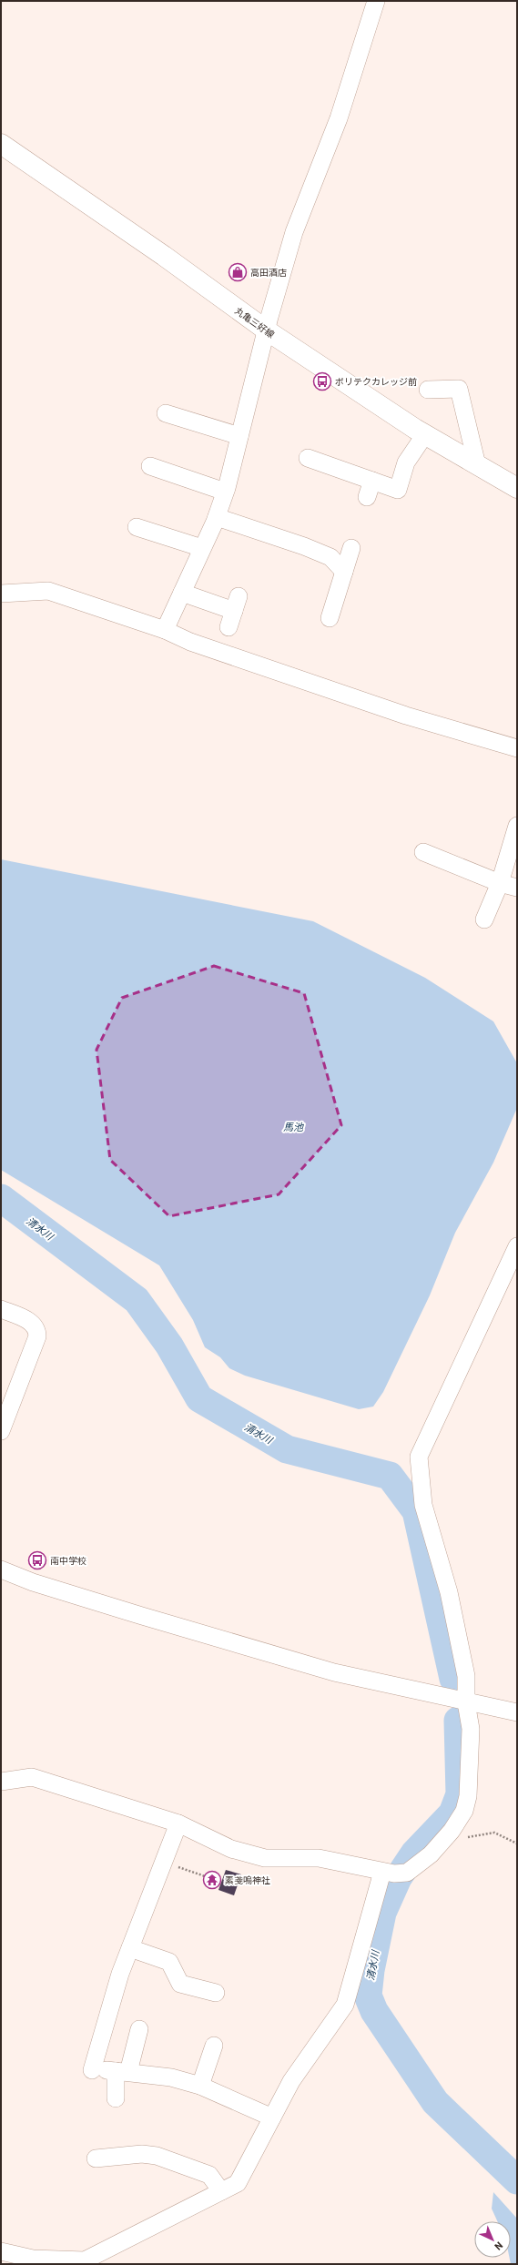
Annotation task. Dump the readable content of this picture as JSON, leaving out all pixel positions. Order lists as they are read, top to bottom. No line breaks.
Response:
{"streets":{"main road":["丸亀三好線"]},"water":["馬池","清水川"],"places":{"shop":["高田酒店"],"bus stop":["ポリテクカレッジ前","南中学校"],"temple":["素戔嗚神社"]},"north":"bottom right"}
